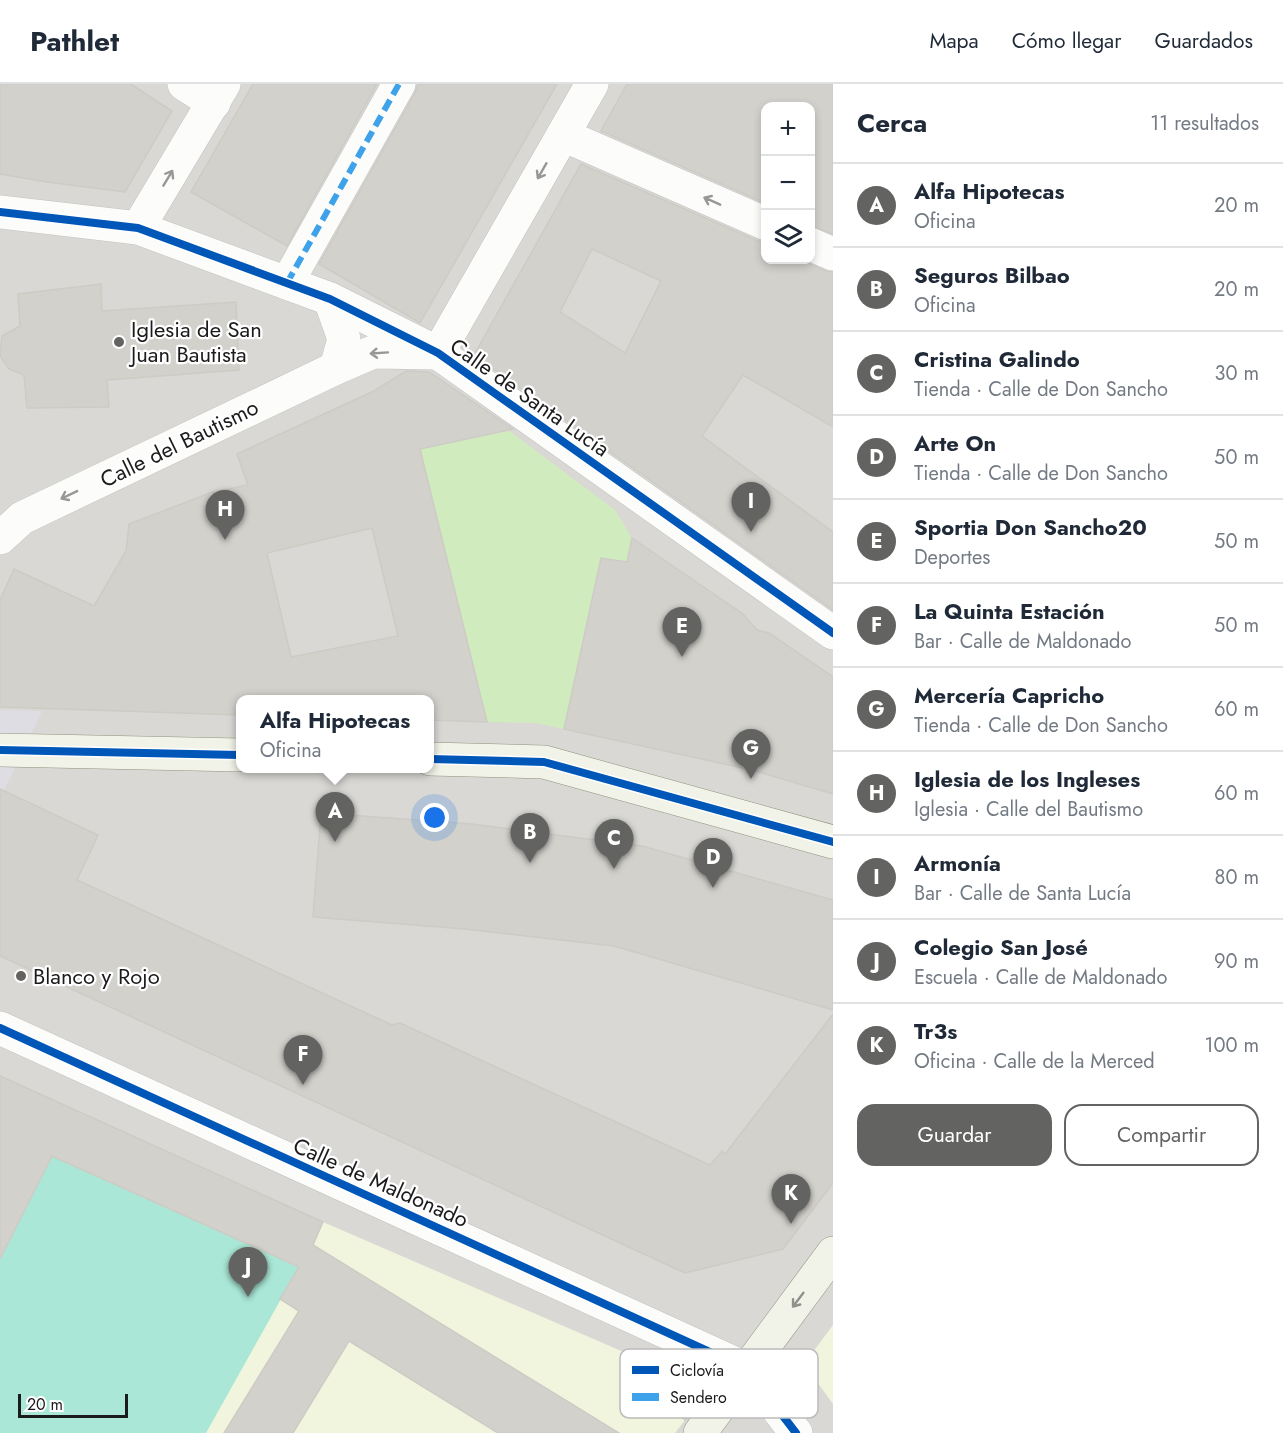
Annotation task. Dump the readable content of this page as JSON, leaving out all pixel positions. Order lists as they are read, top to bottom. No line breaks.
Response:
{"streets":{"street":["Calle de Santa Lucía","Calle del Bautismo","Calle de Maldonado"]},"crossings":[["Calle de Santa Lucía","Calle del Bautismo"]],"one_way":["Calle del Bautismo"],"places":["Iglesia de San Juan Bautista","Blanco y Rojo"],"legend":["Ciclovía","Sendero"],"scale_bar":"20 m","page":{"header":"Pathlet","nav":["Mapa","Cómo llegar","Guardados"],"heading":["Cerca","11 resultados"],"map_buttons":["+","−"],"list":[{"mark":"A","name":"Alfa Hipotecas","note":"Oficina","value":"20 m"},{"mark":"B","name":"Seguros Bilbao","note":"Oficina","value":"20 m"},{"mark":"C","name":"Cristina Galindo","note":"Tienda · Calle de Don Sancho","value":"30 m"},{"mark":"D","name":"Arte On","note":"Tienda · Calle de Don Sancho","value":"50 m"},{"mark":"E","name":"Sportia Don Sancho20","note":"Deportes","value":"50 m"},{"mark":"F","name":"La Quinta Estación","note":"Bar · Calle de Maldonado","value":"50 m"},{"mark":"G","name":"Mercería Capricho","note":"Tienda · Calle de Don Sancho","value":"60 m"},{"mark":"H","name":"Iglesia de los Ingleses","note":"Iglesia · Calle del Bautismo","value":"60 m"},{"mark":"I","name":"Armonía","note":"Bar · Calle de Santa Lucía","value":"80 m"},{"mark":"J","name":"Colegio San José","note":"Escuela · Calle de Maldonado","value":"90 m"},{"mark":"K","name":"Tr3s","note":"Oficina · Calle de la Merced","value":"100 m"}],"pins":["I","H","E","G","A","B","C","D","F","K","J"],"popup":["Alfa Hipotecas","Oficina"],"buttons":["Guardar","Compartir"],"scale":"20 m"}}
